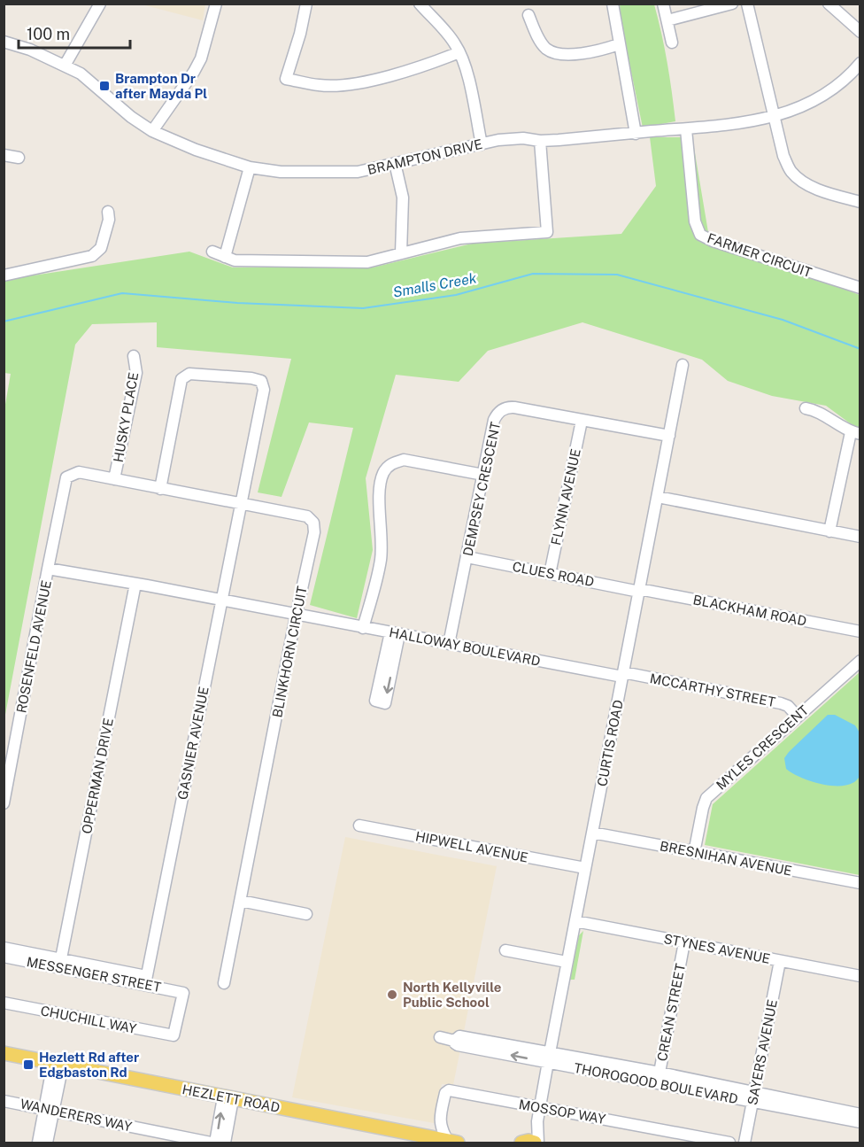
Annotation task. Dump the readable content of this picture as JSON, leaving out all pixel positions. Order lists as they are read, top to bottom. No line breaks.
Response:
{"streets":{"main road":["HEZLETT ROAD"],"street":["BRAMPTON DRIVE","FARMER CIRCUIT","HUSKY PLACE","DEMPSEY CRESCENT","FLYNN AVENUE","CLUES ROAD","BLACKHAM ROAD","ROSENFELD AVENUE","HALLOWAY BOULEVARD","BLINKHORN CIRCUIT","MCCARTHY STREET","GASNIER AVENUE","CURTIS ROAD","MYLES CRESCENT","OPPERMAN DRIVE","HIPWELL AVENUE","BRESNIHAN AVENUE","STYNES AVENUE","MESSENGER STREET","CREAN STREET","CHUCHILL WAY","SAYERS AVENUE","THOROGOOD BOULEVARD","MOSSOP WAY","WANDERERS WAY"]},"crossings":[["BRAMPTON DRIVE","FARMER CIRCUIT"],["HUSKY PLACE","BLINKHORN CIRCUIT"],["DEMPSEY CRESCENT","FLYNN AVENUE"],["DEMPSEY CRESCENT","CLUES ROAD"],["DEMPSEY CRESCENT","HALLOWAY BOULEVARD"],["DEMPSEY CRESCENT","CURTIS ROAD"],["FLYNN AVENUE","CLUES ROAD"],["CLUES ROAD","BLACKHAM ROAD"],["CLUES ROAD","CURTIS ROAD"],["BLACKHAM ROAD","CURTIS ROAD"],["ROSENFELD AVENUE","HALLOWAY BOULEVARD"],["ROSENFELD AVENUE","BLINKHORN CIRCUIT"],["ROSENFELD AVENUE","GASNIER AVENUE"],["ROSENFELD AVENUE","OPPERMAN DRIVE"],["HALLOWAY BOULEVARD","BLINKHORN CIRCUIT"],["HALLOWAY BOULEVARD","MCCARTHY STREET"],["HALLOWAY BOULEVARD","CURTIS ROAD"],["BLINKHORN CIRCUIT","GASNIER AVENUE"],["MCCARTHY STREET","CURTIS ROAD"],["MCCARTHY STREET","MYLES CRESCENT"],["GASNIER AVENUE","MESSENGER STREET"],["CURTIS ROAD","HIPWELL AVENUE"],["CURTIS ROAD","BRESNIHAN AVENUE"],["CURTIS ROAD","STYNES AVENUE"],["CURTIS ROAD","THOROGOOD BOULEVARD"],["CURTIS ROAD","MOSSOP WAY"],["MYLES CRESCENT","BRESNIHAN AVENUE"],["OPPERMAN DRIVE","MESSENGER STREET"],["STYNES AVENUE","CREAN STREET"],["STYNES AVENUE","SAYERS AVENUE"],["MESSENGER STREET","CHUCHILL WAY"],["CREAN STREET","THOROGOOD BOULEVARD"],["SAYERS AVENUE","THOROGOOD BOULEVARD"],["HEZLETT ROAD","MOSSOP WAY"]],"water":["Smalls Creek"],"places":{"transit":["Brampton Dr after Mayda Pl","Hezlett Rd after Edgbaston Rd"],"other":["North Kellyville Public School"]},"scale_bar":"100 m"}
